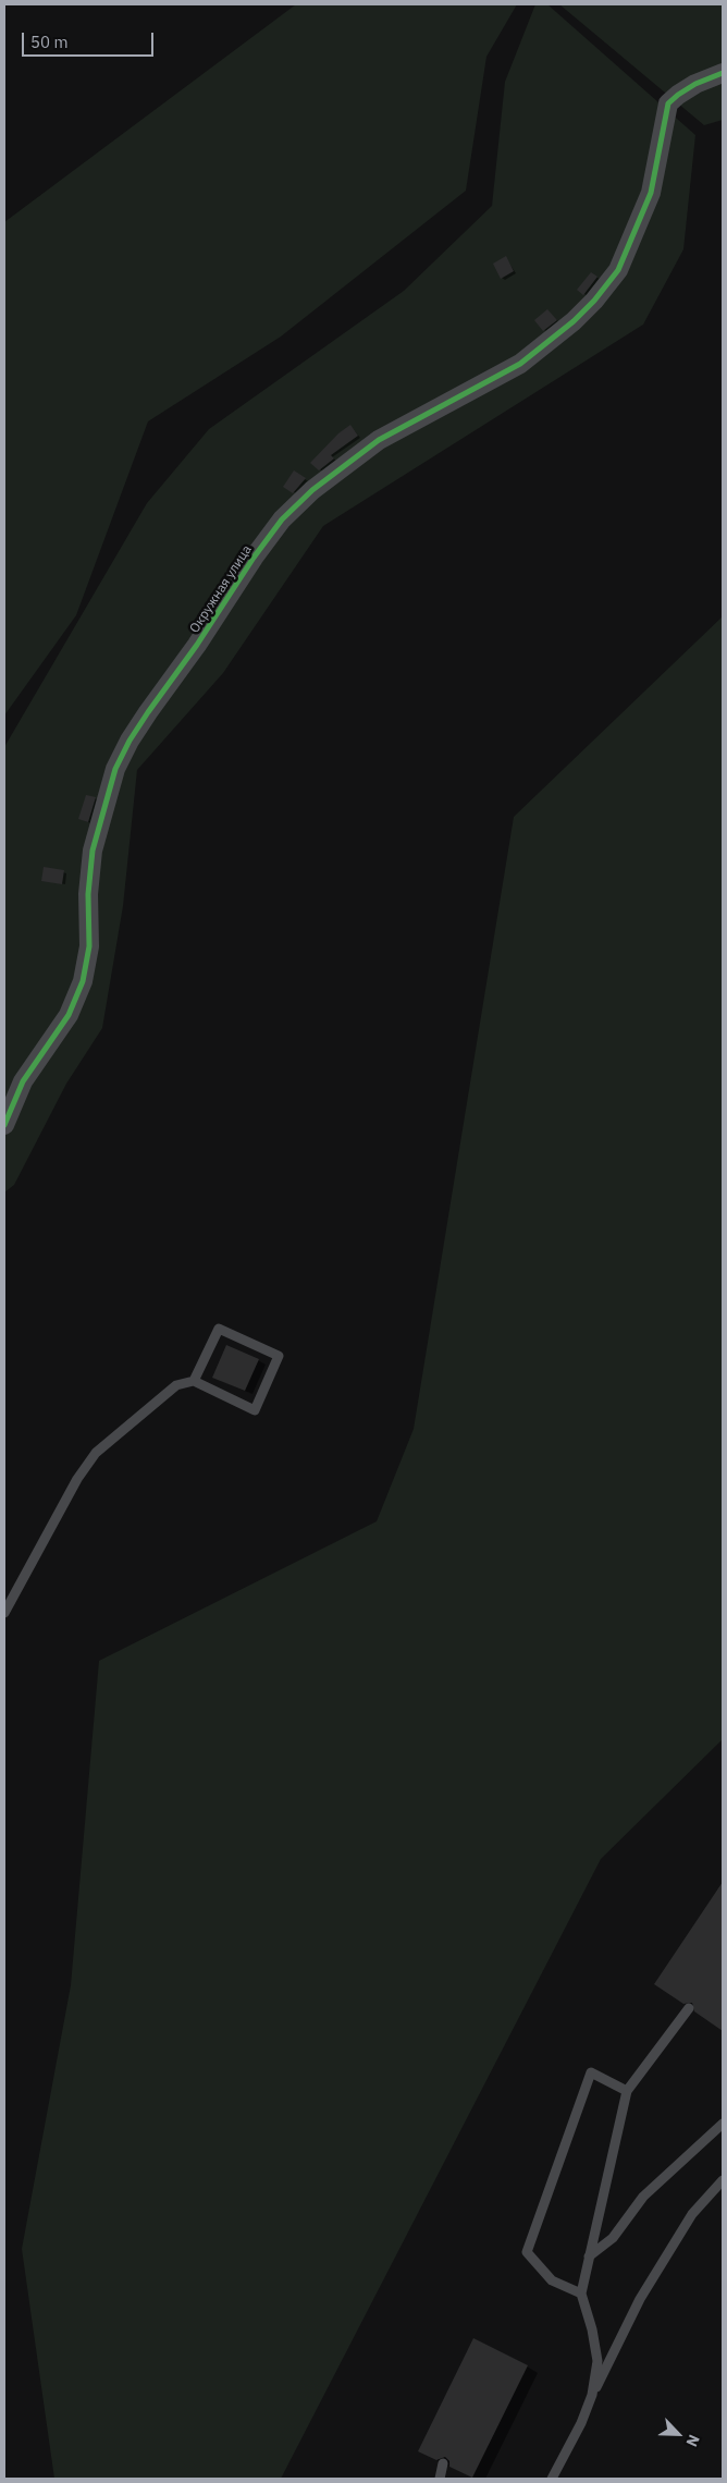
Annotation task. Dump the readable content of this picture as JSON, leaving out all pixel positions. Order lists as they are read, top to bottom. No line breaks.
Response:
{"streets":{"street":["Окружная улица"]},"scale_bar":"50 m","north":"bottom right"}
